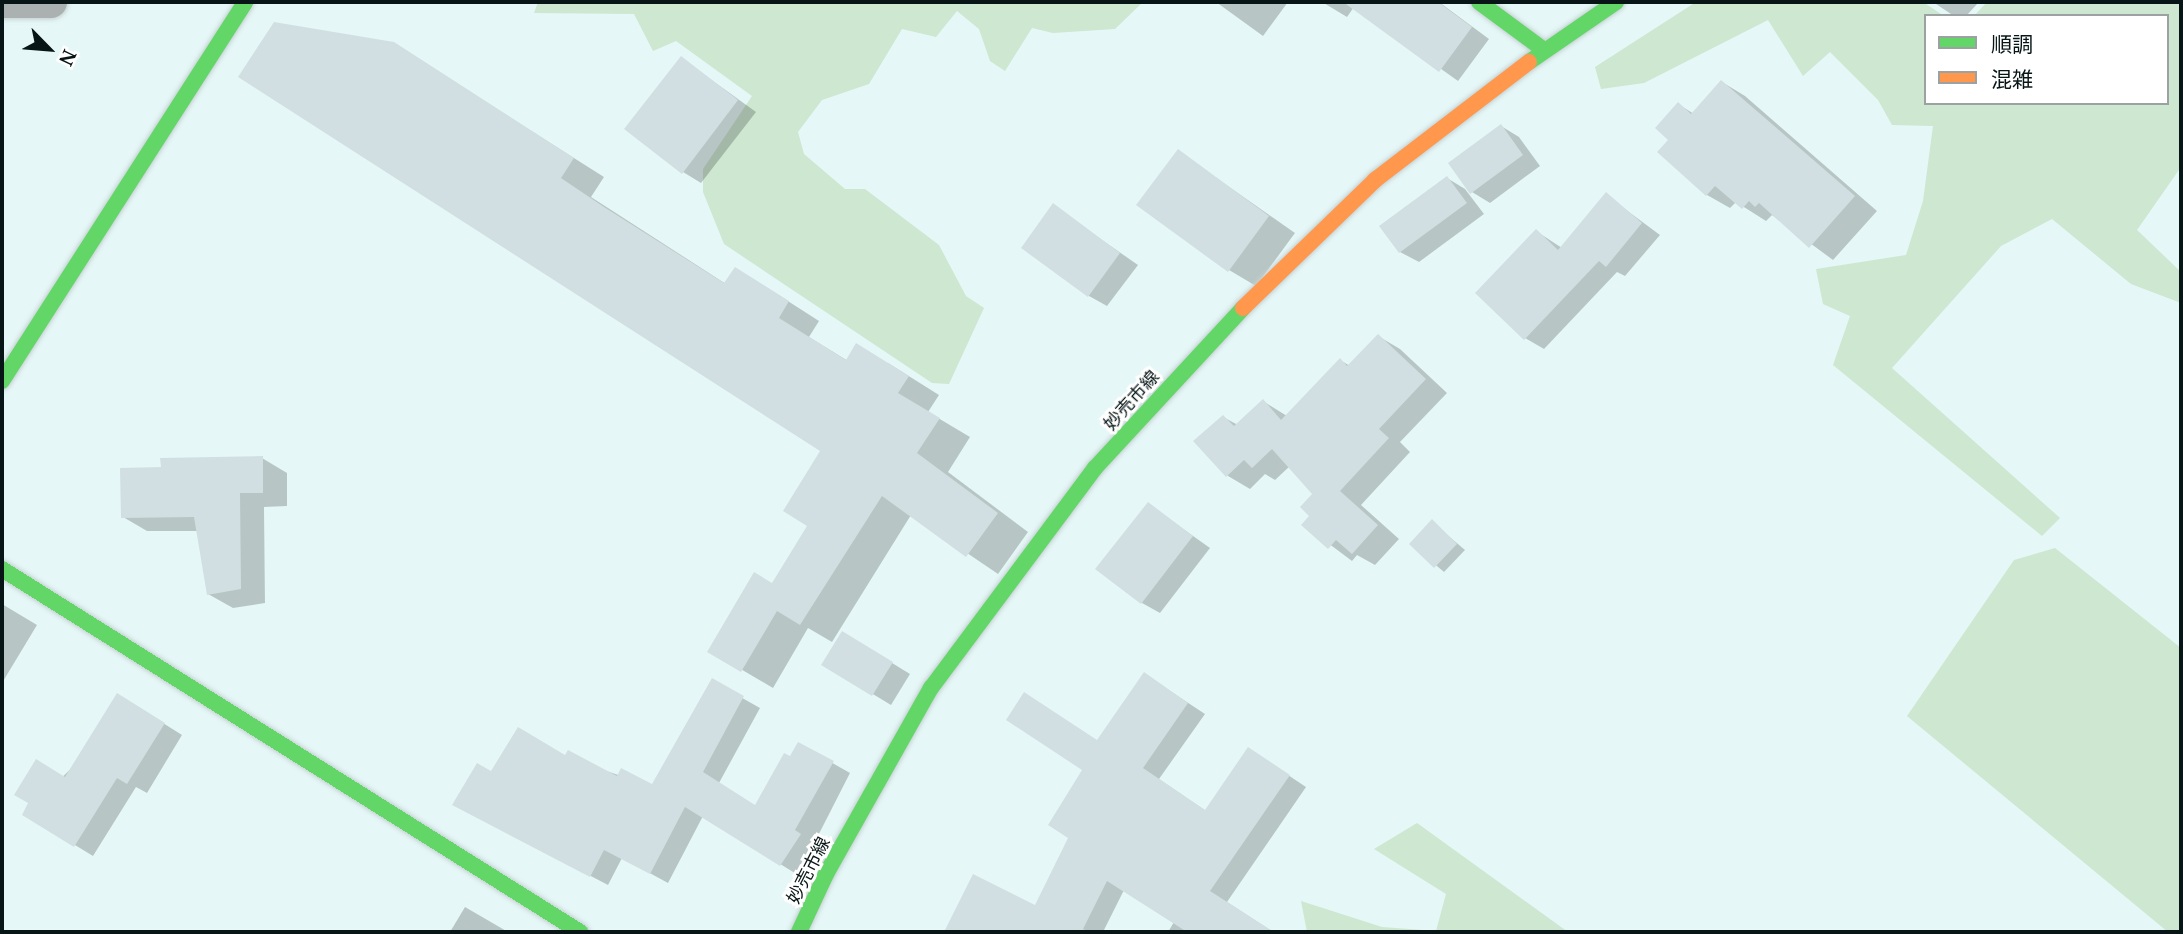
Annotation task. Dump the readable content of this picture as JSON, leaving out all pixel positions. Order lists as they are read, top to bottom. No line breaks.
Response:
{"streets":{"main road":["妙売市線"]},"legend":["順調","混雑"],"north":"bottom right"}
